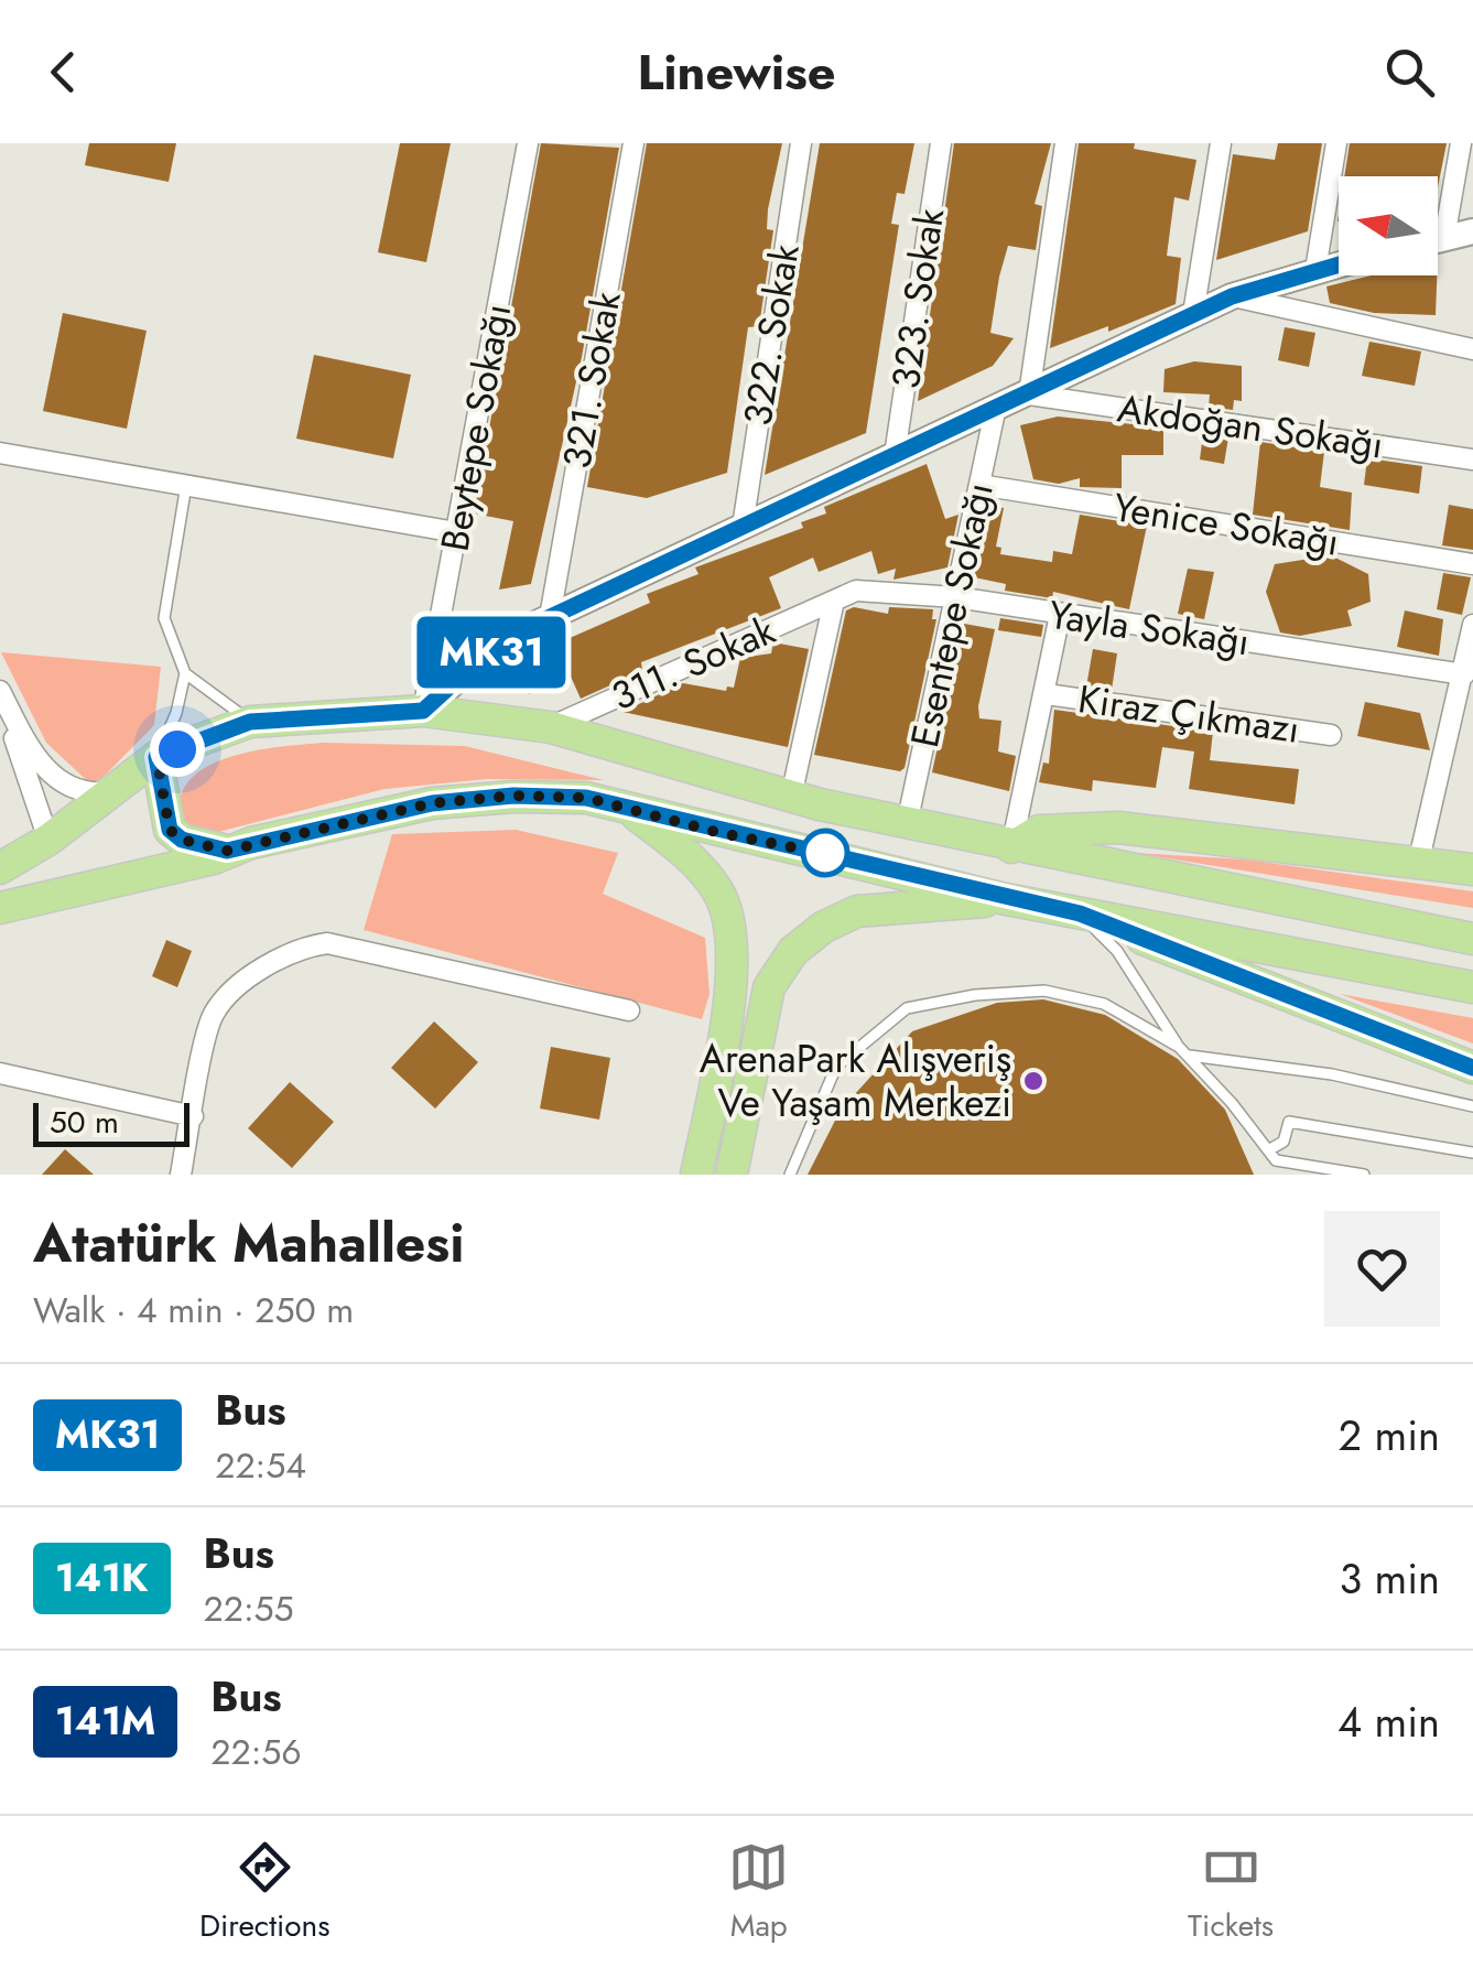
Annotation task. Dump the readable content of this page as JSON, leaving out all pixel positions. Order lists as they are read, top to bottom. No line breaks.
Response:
{"streets":{"street":["323. Sokak","322. Sokak","321. Sokak","Akdoğan Sokağı","Beytepe Sokağı","Yenice Sokağı","Esentepe Sokağı","Yayla Sokağı","311. Sokak","Kiraz Çıkmazı"]},"crossings":[["Yenice Sokağı","Esentepe Sokağı"],["Esentepe Sokağı","Yayla Sokağı"],["Yayla Sokağı","311. Sokak"]],"places":["ArenaPark Alışveriş Ve Yaşam Merkezi"],"lines":["bus line MK31"],"scale_bar":"50 m","north":"left","page":{"header":"Linewise","on_map":"MK31","scale":"50 m","heading":["Atatürk Mahallesi","Walk · 4 min · 250 m"],"list":[{"mark":"MK31","name":"Bus","note":"22:54","value":"2 min"},{"mark":"141K","name":"Bus","note":"22:55","value":"3 min"},{"mark":"141M","name":"Bus","note":"22:56","value":"4 min"}],"tabs":["Directions","Map","Tickets"]}}
